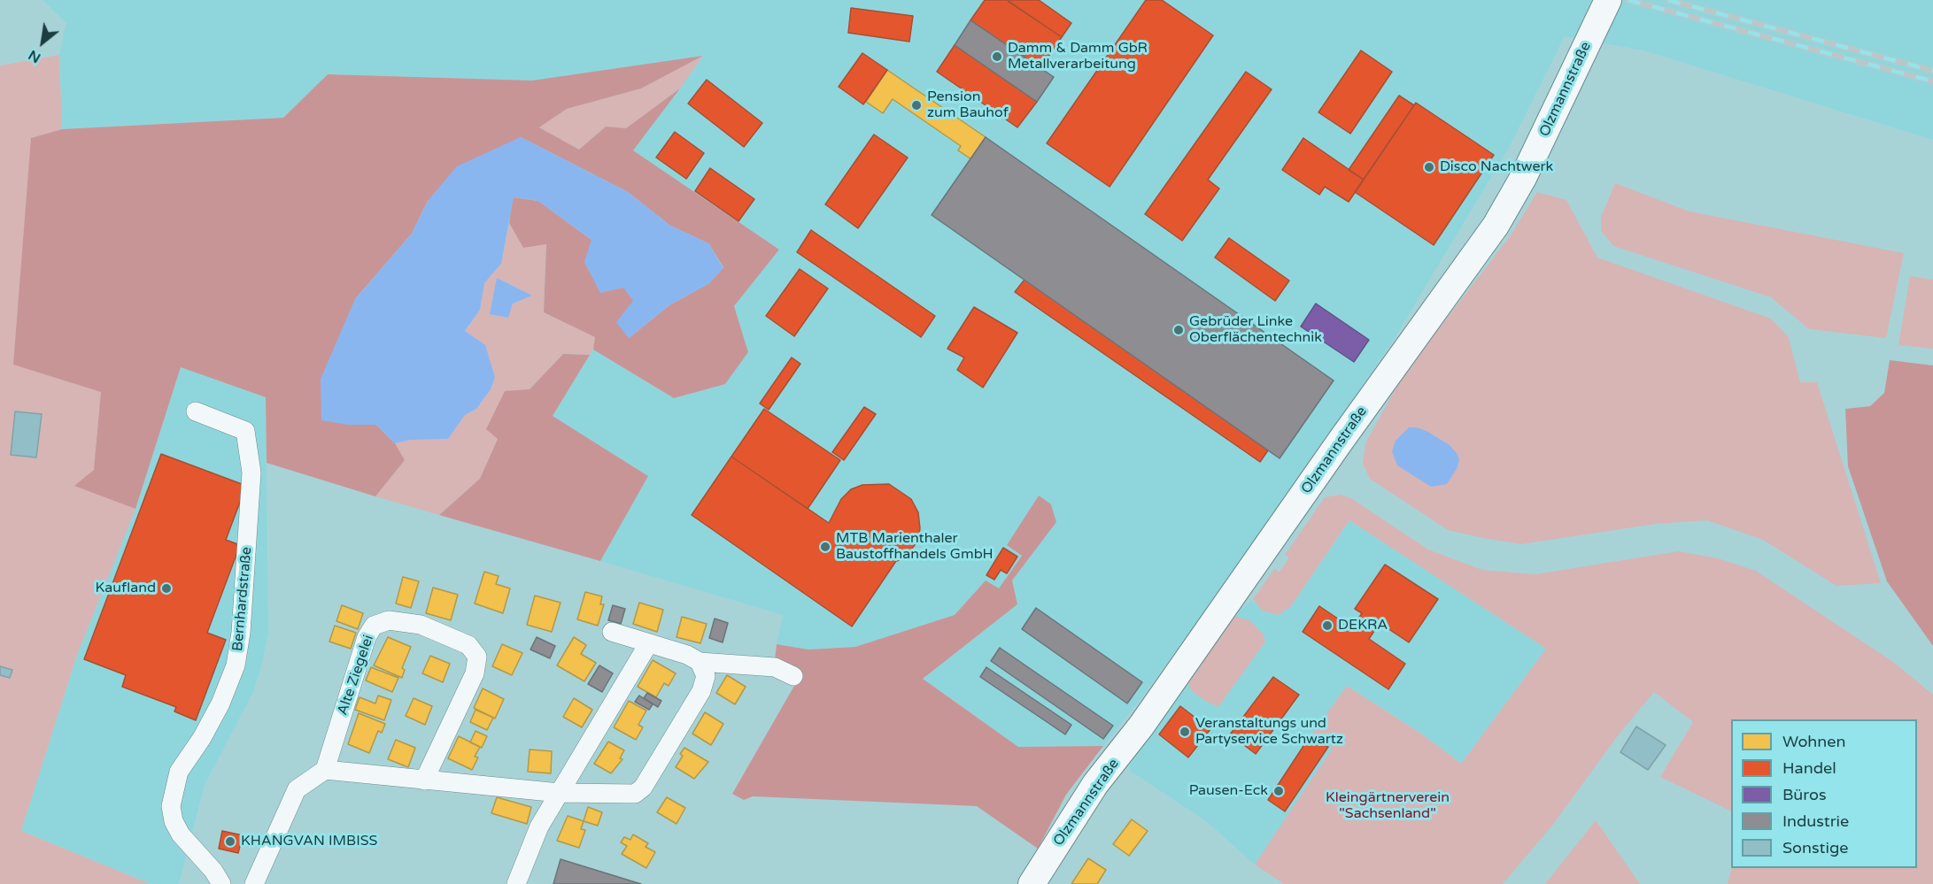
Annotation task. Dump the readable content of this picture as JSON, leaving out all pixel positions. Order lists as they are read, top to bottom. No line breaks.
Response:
{"streets":{"main road":["Olzmannstraße"],"street":["Bernhardstraße","Alte Ziegelei"]},"parks":["Kleingärtnerverein \"Sachsenland\""],"places":["Damm & Damm GbR Metallverarbeitung","Pension zum Bauhof","Disco Nachtwerk","Gebrüder Linke Oberflächentechnik","MTB Marienthaler Baustoffhandels GmbH","Kaufland","DEKRA","Veranstaltungs und Partyservice Schwartz","Pausen-Eck","KHANGVAN IMBISS"],"legend":["Wohnen","Handel","Büros","Industrie","Sonstige"],"north":"bottom left"}
